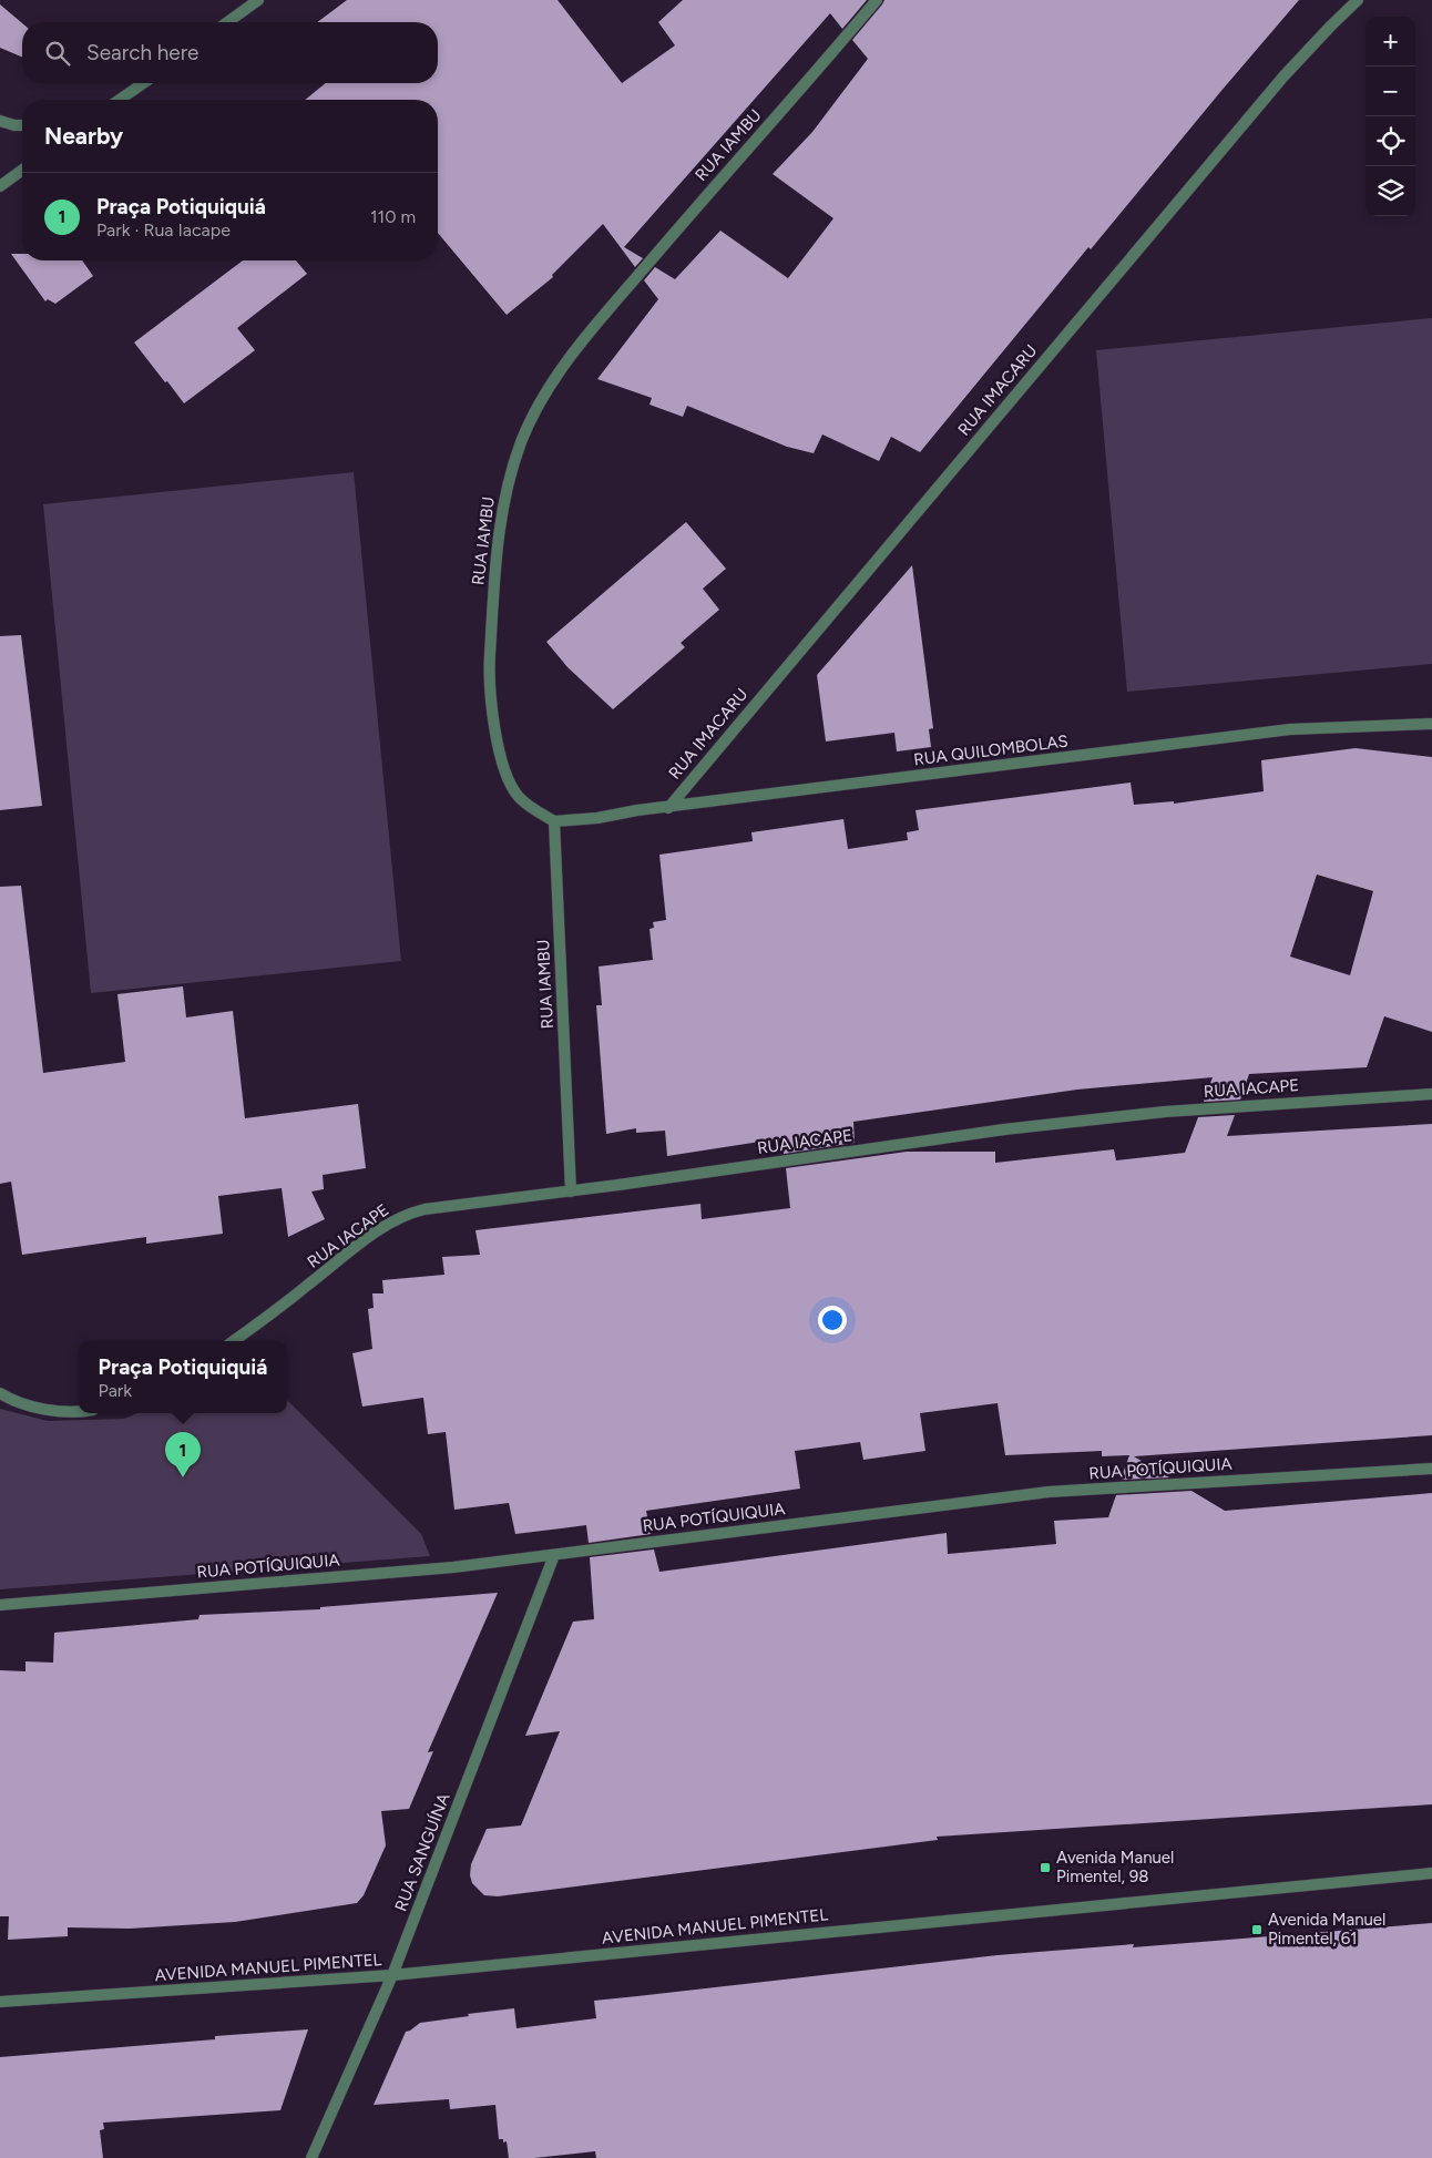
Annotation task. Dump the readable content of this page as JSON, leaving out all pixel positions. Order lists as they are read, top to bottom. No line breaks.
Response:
{"streets":{"street":["RUA IAMBU","RUA IMACARU","RUA QUILOMBOLAS","RUA IACAPE","RUA POTÍQUIQUIA","RUA SANGUÍNA","AVENIDA MANUEL PIMENTEL"]},"crossings":[["RUA IAMBU","RUA QUILOMBOLAS"],["RUA IAMBU","RUA IACAPE"],["RUA IMACARU","RUA QUILOMBOLAS"],["RUA POTÍQUIQUIA","RUA SANGUÍNA"],["RUA SANGUÍNA","AVENIDA MANUEL PIMENTEL"]],"places":{"transit":["Avenida Manuel Pimentel, 98","Avenida Manuel Pimentel, 61"]},"page":{"map_buttons":["+","−"],"search":"Search here","heading":"Nearby","list":[{"mark":"1","name":"Praça Potiquiquiá","note":"Park · Rua Iacape","value":"110 m"}],"popup":["Praça Potiquiquiá","Park"],"pins":"1"}}
